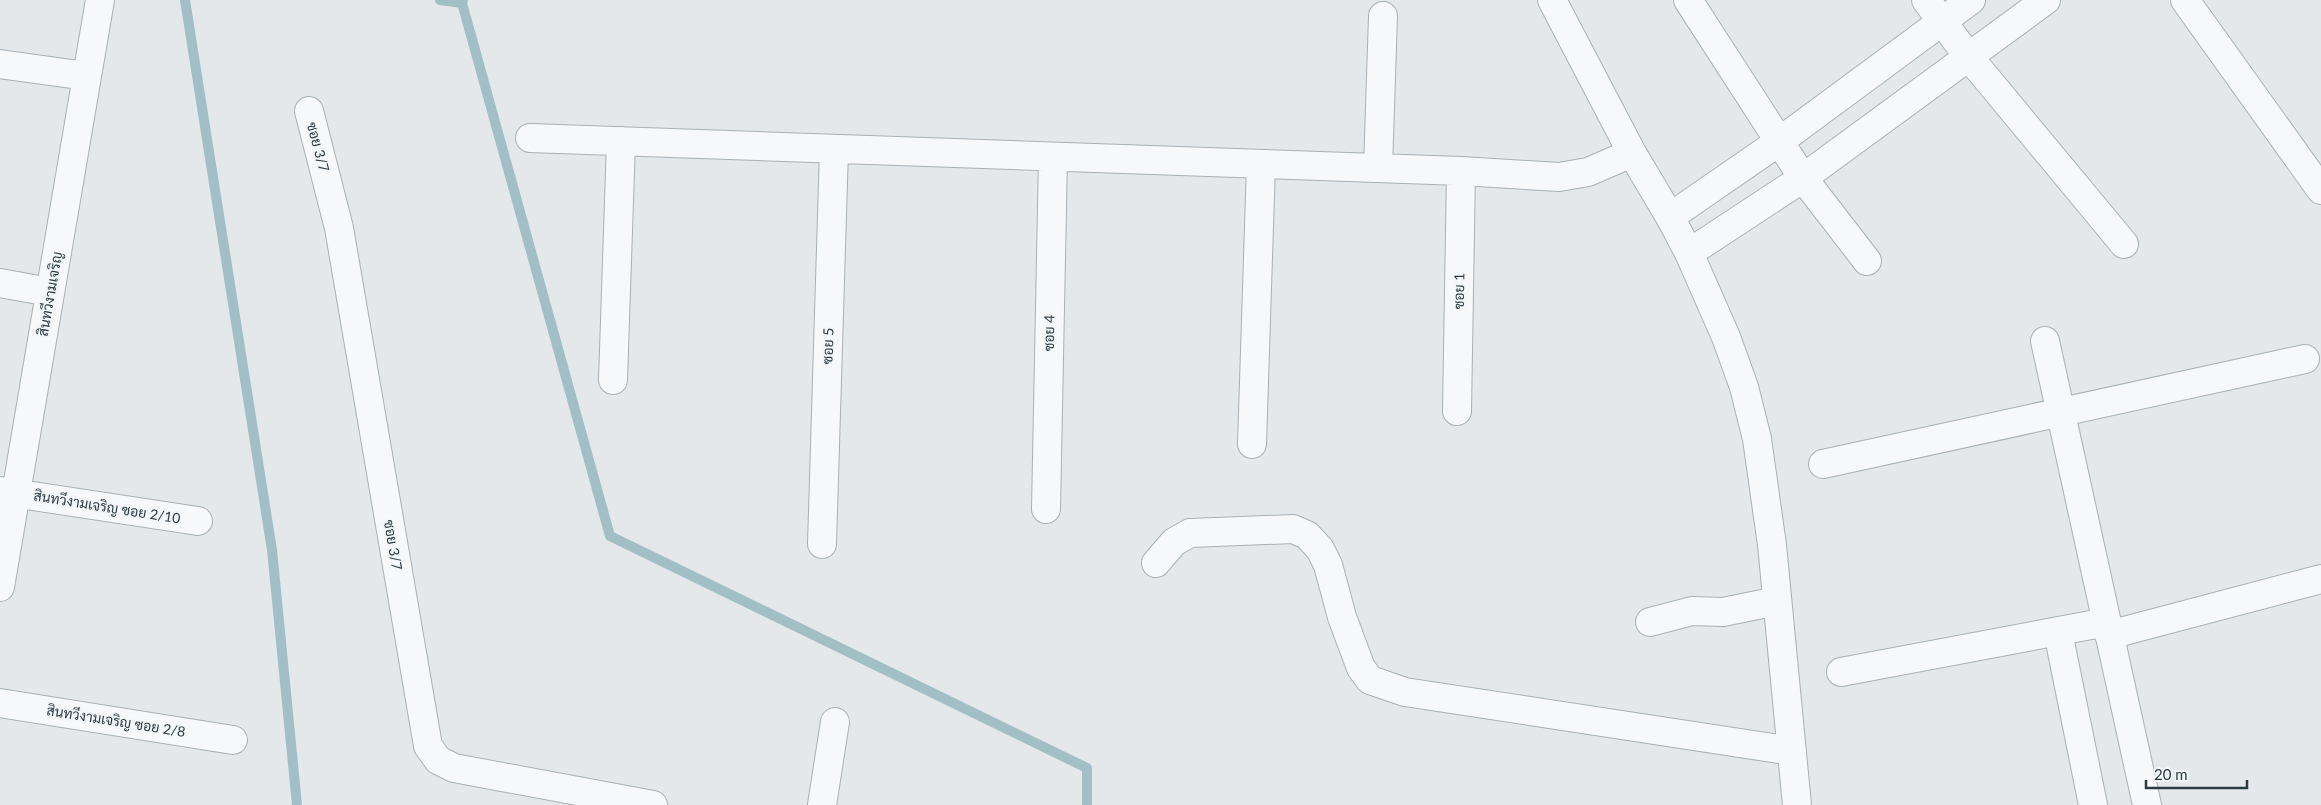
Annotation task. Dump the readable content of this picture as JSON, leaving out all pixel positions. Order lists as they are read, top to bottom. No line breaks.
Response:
{"streets":{"street":["ซอย 3/7","ซอย 1","สินทวีงามเจริญ","ซอย 4","ซอย 5","สินทวีงามเจริญ ซอย 2/10","สินทวีงามเจริญ ซอย 2/8"]},"crossings":[["สินทวีงามเจริญ","สินทวีงามเจริญ ซอย 2/10"]],"scale_bar":"20 m"}
